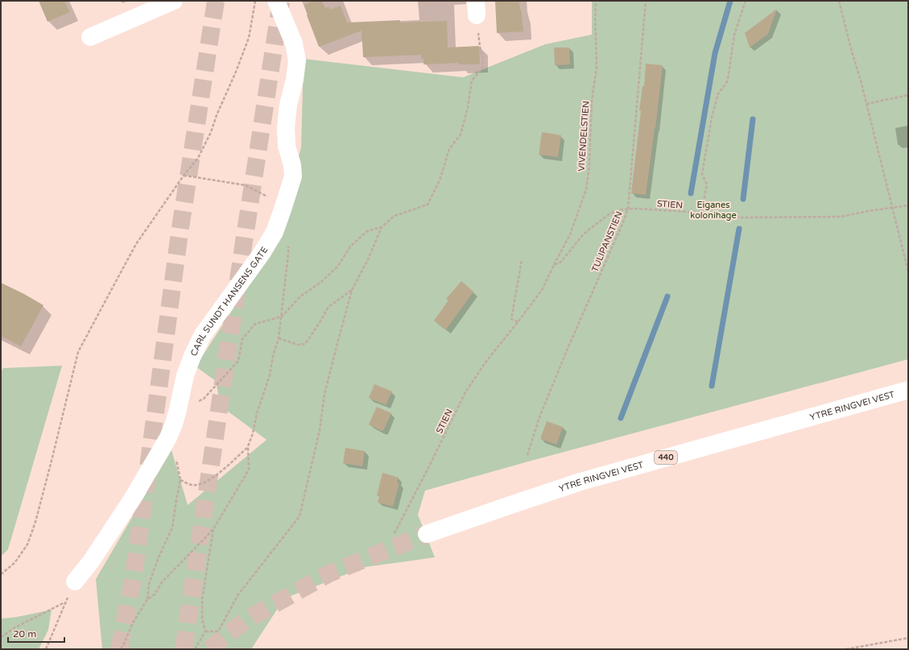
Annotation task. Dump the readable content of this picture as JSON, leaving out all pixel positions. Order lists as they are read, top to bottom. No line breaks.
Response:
{"streets":{"street":["CARL SUNDT HANSENS GATE","YTRE RINGVEI VEST","440"],"path":["VIVENDELSTIEN","STIEN","TULIPANSTIEN"]},"crossings":[["VIVENDELSTIEN","STIEN"],["STIEN","TULIPANSTIEN"]],"parks":["Eiganes kolonihage"],"scale_bar":"20 m"}
